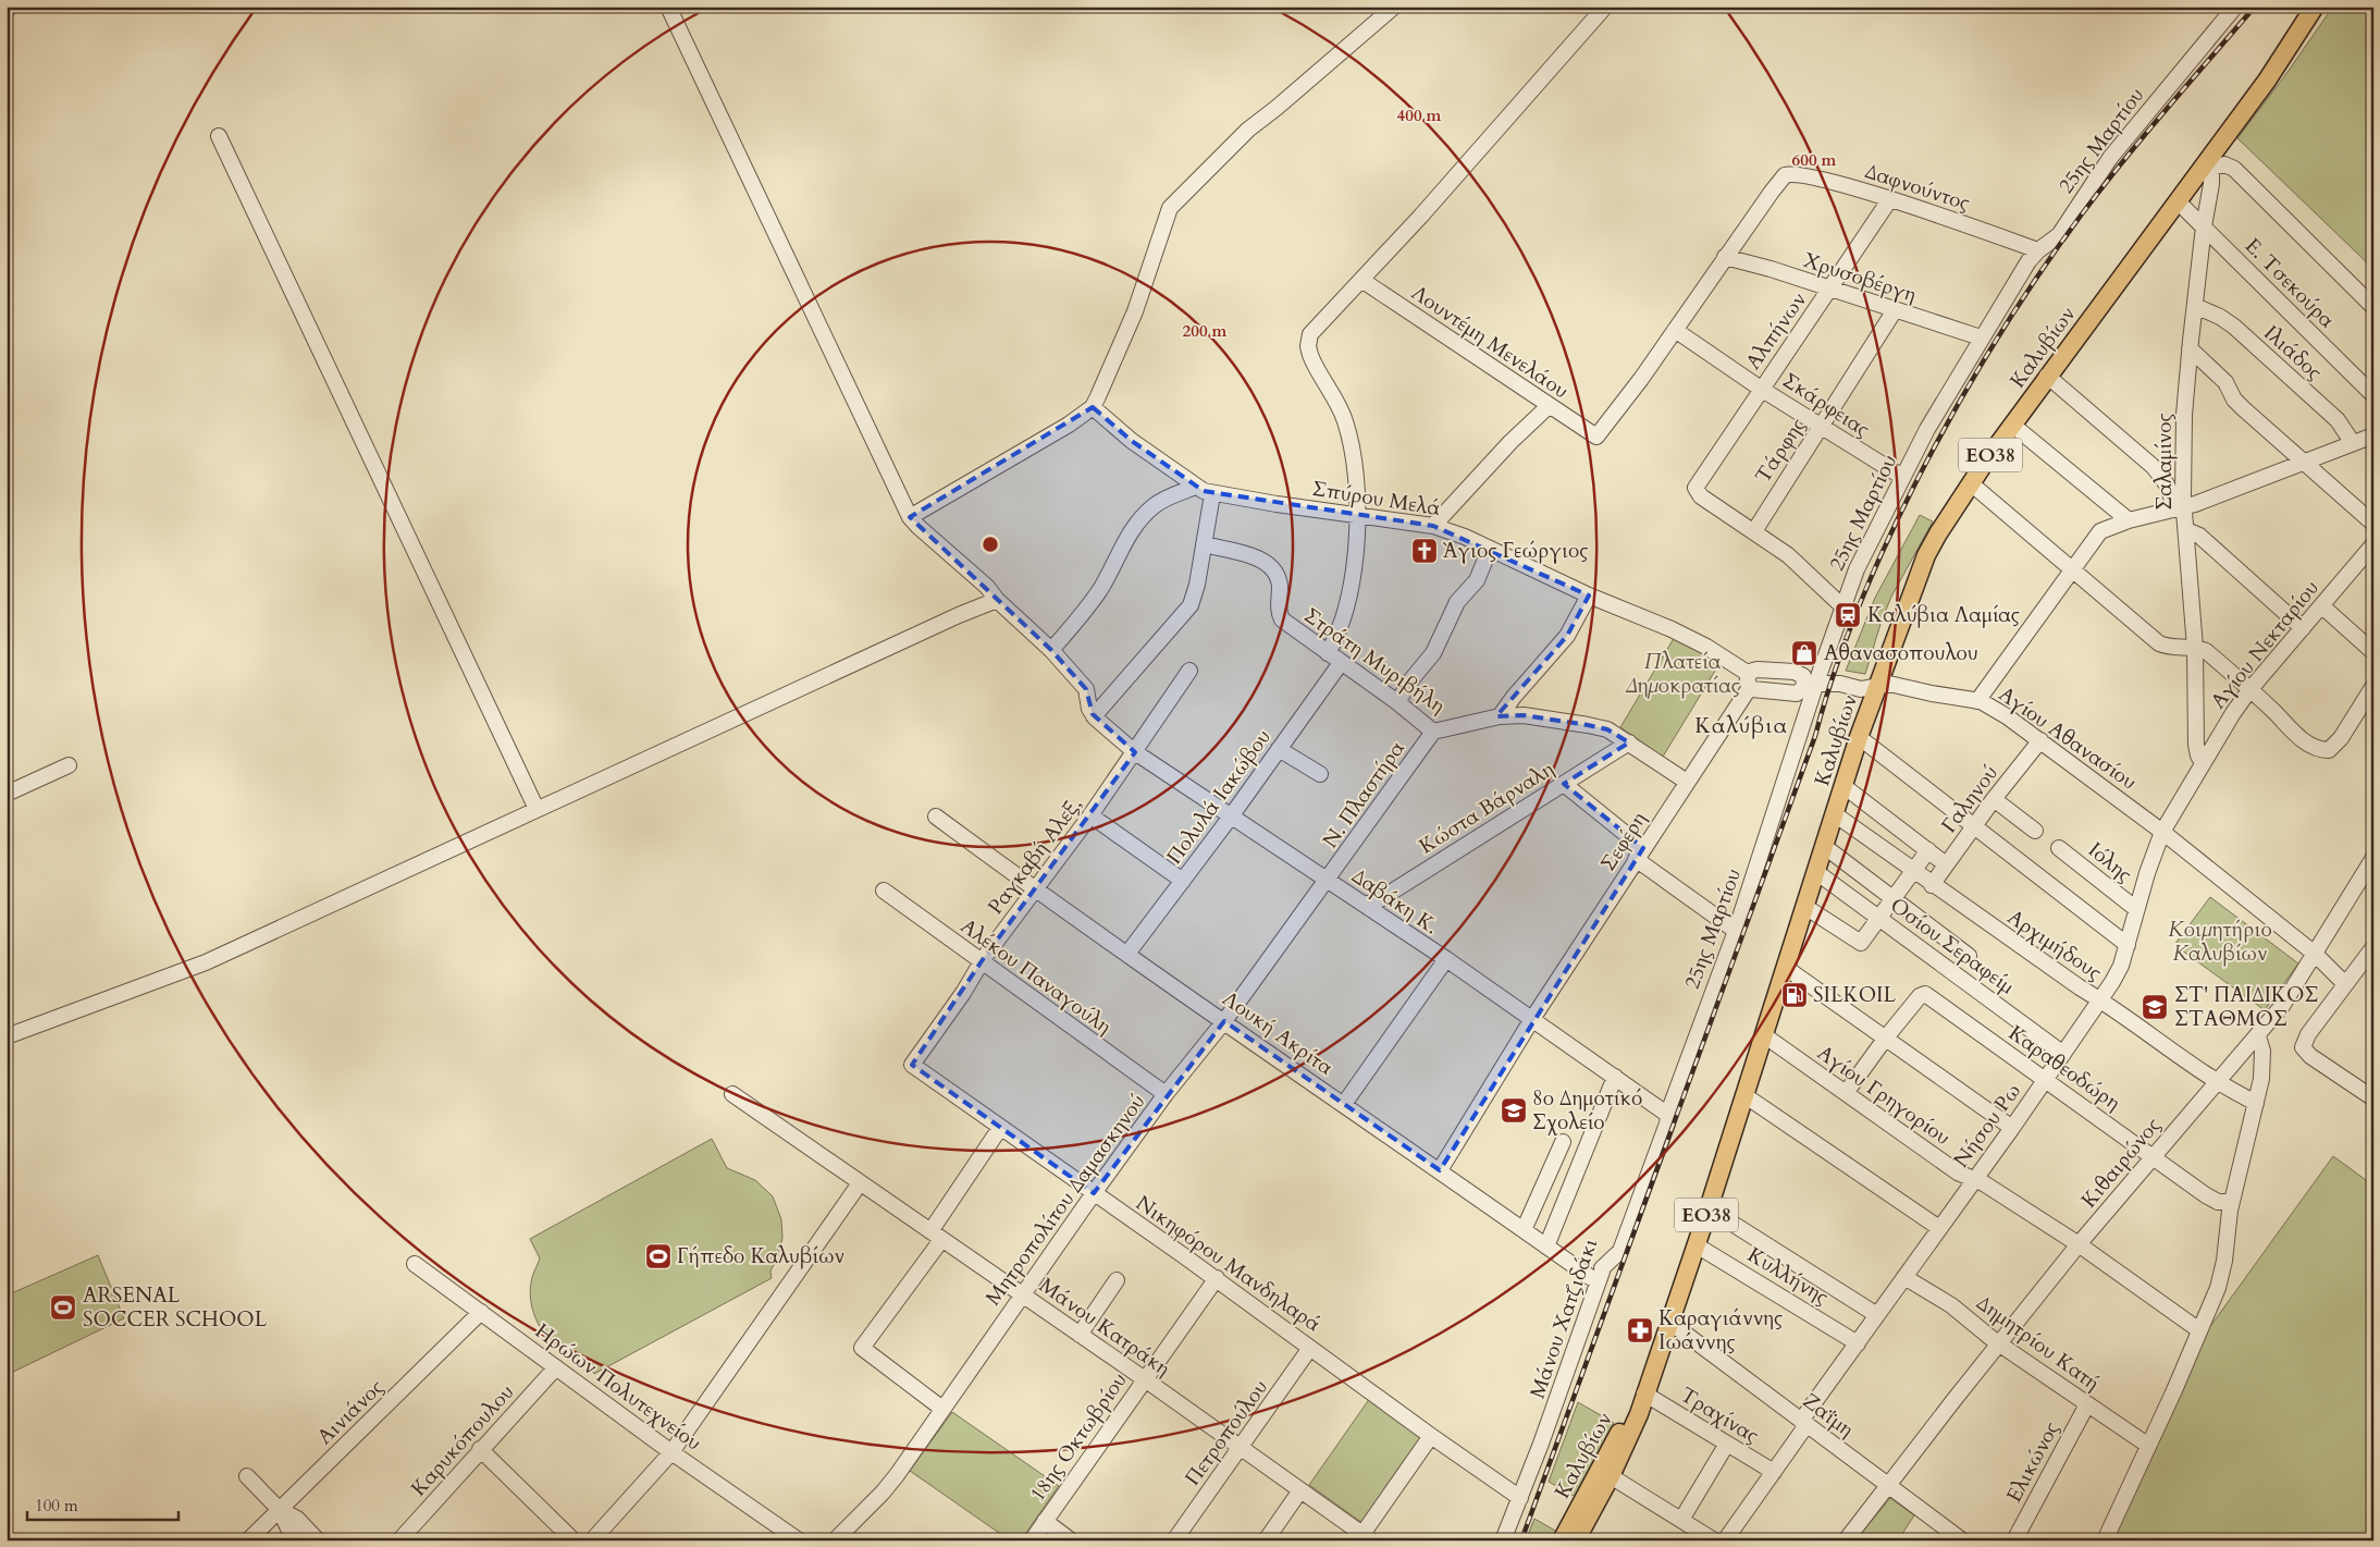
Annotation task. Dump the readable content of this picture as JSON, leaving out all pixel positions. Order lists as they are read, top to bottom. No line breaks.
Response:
{"streets":{"main road":["Καλυβίων","ΕΟ38"],"street":["25ης Μαρτίου","Δαφνούντος","Χρυσοβέργη","Ε. Τσεκούρα","Αλπήνων","Λουντέμη Μενελάου","Ιλιάδος","Σκάρφειας","Τάρφης","Σαλαμίνος","Σπύρου Μελά","Αγίου Νεκταρίου","Στράτη Μυριβήλη","Αγίου Αθανασίου","Ν. Πλαστήρα","Πολυλά Ιακώβου","Γαληνού","Κώστα Βάρναλη","Σεφέρη","Ραγκαβή Αλεξ,","Ιόλης","Δαβάκη Κ.","Αρχιμήδους","Οσίου Σεραφείμ","Αλέκου Παναγούλη","Λουκή Ακρίτα","Καραθεοδώρη","Αγίου Γρηγορίου","Νήσου Ρω","Κιθαιρώνος","Μητροπολίτου Δαμασκηνού","Νικηφόρου Μανδηλαρά","Κυλλήνης","Μάνου Χατζιδάκι","Μάνου Κατράκη","Δημητρίου Κατή","Ηρώων Πολυτεχνείου","Αινιάνος","Τραχίνας","Ζαΐμη","Πετροπούλου","18ης Οκτωβρίου","Καρυκόπουλου","Ελικώνος"]},"crossings":[["25ης Μαρτίου","Δαφνούντος"],["25ης Μαρτίου","Χρυσοβέργη"],["25ης Μαρτίου","Σκάρφειας"],["25ης Μαρτίου","Αγίου Αθανασίου"],["25ης Μαρτίου","Δαβάκη Κ."],["25ης Μαρτίου","Μάνου Χατζιδάκι"],["Δαφνούντος","Χρυσοβέργη"],["Δαφνούντος","Αλπήνων"],["Χρυσοβέργη","Αλπήνων"],["Χρυσοβέργη","Τάρφης"],["Ε. Τσεκούρα","Καλυβίων"],["Ε. Τσεκούρα","Σαλαμίνος"],["Αλπήνων","Σκάρφειας"],["Αλπήνων","Τάρφης"],["Λουντέμη Μενελάου","Σκάρφειας"],["Καλυβίων","Σαλαμίνος"],["Καλυβίων","Αγίου Αθανασίου"],["Καλυβίων","Γαληνού"],["Καλυβίων","Αρχιμήδους"],["Καλυβίων","Οσίου Σεραφείμ"],["Καλυβίων","Αγίου Γρηγορίου"],["Καλυβίων","Κυλλήνης"],["Καλυβίων","Τραχίνας"],["Καλυβίων","Ζαΐμη"],["Ιλιάδος","Σαλαμίνος"],["Σκάρφειας","Τάρφης"],["Σαλαμίνος","Αγίου Νεκταρίου"],["Σπύρου Μελά","Σεφέρη"],["Αγίου Νεκταρίου","Αγίου Αθανασίου"],["Αγίου Νεκταρίου","Νήσου Ρω"],["Στράτη Μυριβήλη","Ν. Πλαστήρα"],["Στράτη Μυριβήλη","Πολυλά Ιακώβου"],["Στράτη Μυριβήλη","Κώστα Βάρναλη"],["Στράτη Μυριβήλη","Σεφέρη"],["Αγίου Αθανασίου","Γαληνού"],["Αγίου Αθανασίου","Νήσου Ρω"],["Αγίου Αθανασίου","Κιθαιρώνος"],["Ν. Πλαστήρα","Δαβάκη Κ."],["Ν. Πλαστήρα","Μητροπολίτου Δαμασκηνού"],["Πολυλά Ιακώβου","Δαβάκη Κ."],["Πολυλά Ιακώβου","Λουκή Ακρίτα"],["Γαληνού","Αρχιμήδους"],["Γαληνού","Οσίου Σεραφείμ"],["Κώστα Βάρναλη","Δαβάκη Κ."],["Σεφέρη","Δαβάκη Κ."],["Σεφέρη","Λουκή Ακρίτα"],["Ραγκαβή Αλεξ,","Δαβάκη Κ."],["Ραγκαβή Αλεξ,","Αλέκου Παναγούλη"],["Ραγκαβή Αλεξ,","Λουκή Ακρίτα"],["Ραγκαβή Αλεξ,","Νικηφόρου Μανδηλαρά"],["Ιόλης","Νήσου Ρω"],["Δαβάκη Κ.","Μητροπολίτου Δαμασκηνού"],["Δαβάκη Κ.","Μάνου Χατζιδάκι"],["Αρχιμήδους","Νήσου Ρω"],["Αρχιμήδους","Κιθαιρώνος"],["Οσίου Σεραφείμ","Νήσου Ρω"],["Αλέκου Παναγούλη","Μητροπολίτου Δαμασκηνού"],["Λουκή Ακρίτα","Μητροπολίτου Δαμασκηνού"],["Λουκή Ακρίτα","Μάνου Χατζιδάκι"],["Καραθεοδώρη","Νήσου Ρω"],["Καραθεοδώρη","Κιθαιρώνος"],["Αγίου Γρηγορίου","Νήσου Ρω"],["Αγίου Γρηγορίου","Κιθαιρώνος"],["Νήσου Ρω","Κυλλήνης"],["Νήσου Ρω","Δημητρίου Κατή"],["Νήσου Ρω","Τραχίνας"],["Νήσου Ρω","Ζαΐμη"],["Κιθαιρώνος","Δημητρίου Κατή"],["Κιθαιρώνος","Ζαΐμη"],["Μητροπολίτου Δαμασκηνού","Νικηφόρου Μανδηλαρά"],["Μητροπολίτου Δαμασκηνού","Μάνου Κατράκη"],["Νικηφόρου Μανδηλαρά","Μάνου Χατζιδάκι"],["Νικηφόρου Μανδηλαρά","Πετροπούλου"],["Νικηφόρου Μανδηλαρά","18ης Οκτωβρίου"],["Μάνου Κατράκη","Πετροπούλου"],["Μάνου Κατράκη","18ης Οκτωβρίου"],["Δημητρίου Κατή","Ελικώνος"],["Ηρώων Πολυτεχνείου","Αινιάνος"],["Ηρώων Πολυτεχνείου","Καρυκόπουλου"]],"districts":["Καλύβια"],"parks":["Πλατεία Δημοκρατίας","Κοιμητήριο Καλυβίων"],"places":{"church":["Ὰγιος Γεώργιος"],"station":["Καλύβια Λαμίας"],"shop":["Αθανασοπουλου"],"fuel station":["SILKOIL"],"school or university":["ΣΤ' ΠΑΙΔΙΚΟΣ ΣΤΑΘΜΟΣ","8ο Δημοτικό Σχολείο"],"sports":["Γήπεδο Καλυβίων","ARSENAL SOCCER SCHOOL"],"pharmacy":["Καραγιάννης Ιωάννης"]},"scale_bar":"100 m","rings":["400 m","600 m","200 m"]}
